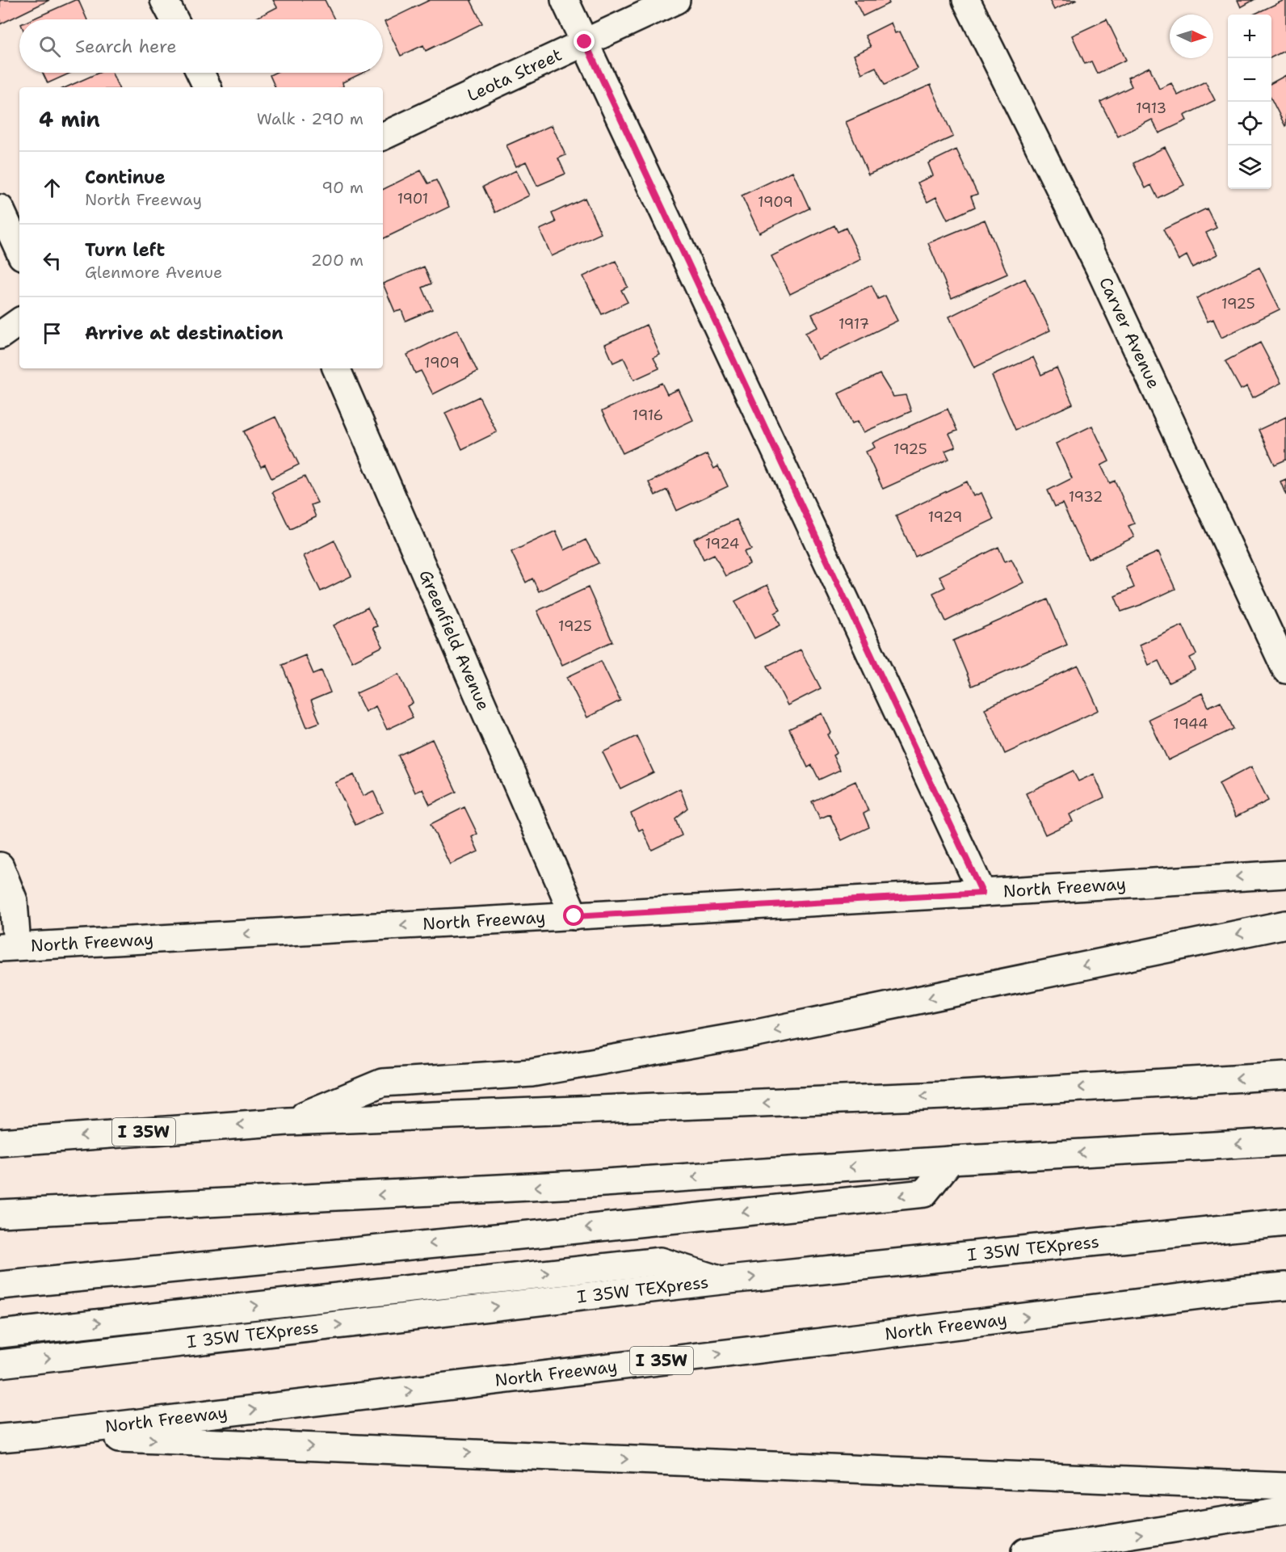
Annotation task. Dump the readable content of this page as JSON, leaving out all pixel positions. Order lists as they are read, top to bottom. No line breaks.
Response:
{"streets":{"main road":["Leota Street","Carver Avenue","Greenfield Avenue","North Freeway","I 35W","I 35W TEXpress"]},"crossings":[["Greenfield Avenue","North Freeway"]],"house_numbers":["1913","1901","1909","1925","1917","1909","1916","1925","1932","1929","1924","1925","1944"],"north":"right","page":{"map_buttons":["+","−"],"search":"Search here","heading":["4 min","Walk · 290 m"],"list":[["Continue","North Freeway","90 m"],["Turn left","Glenmore Avenue","200 m"],"Arrive at destination"]}}
